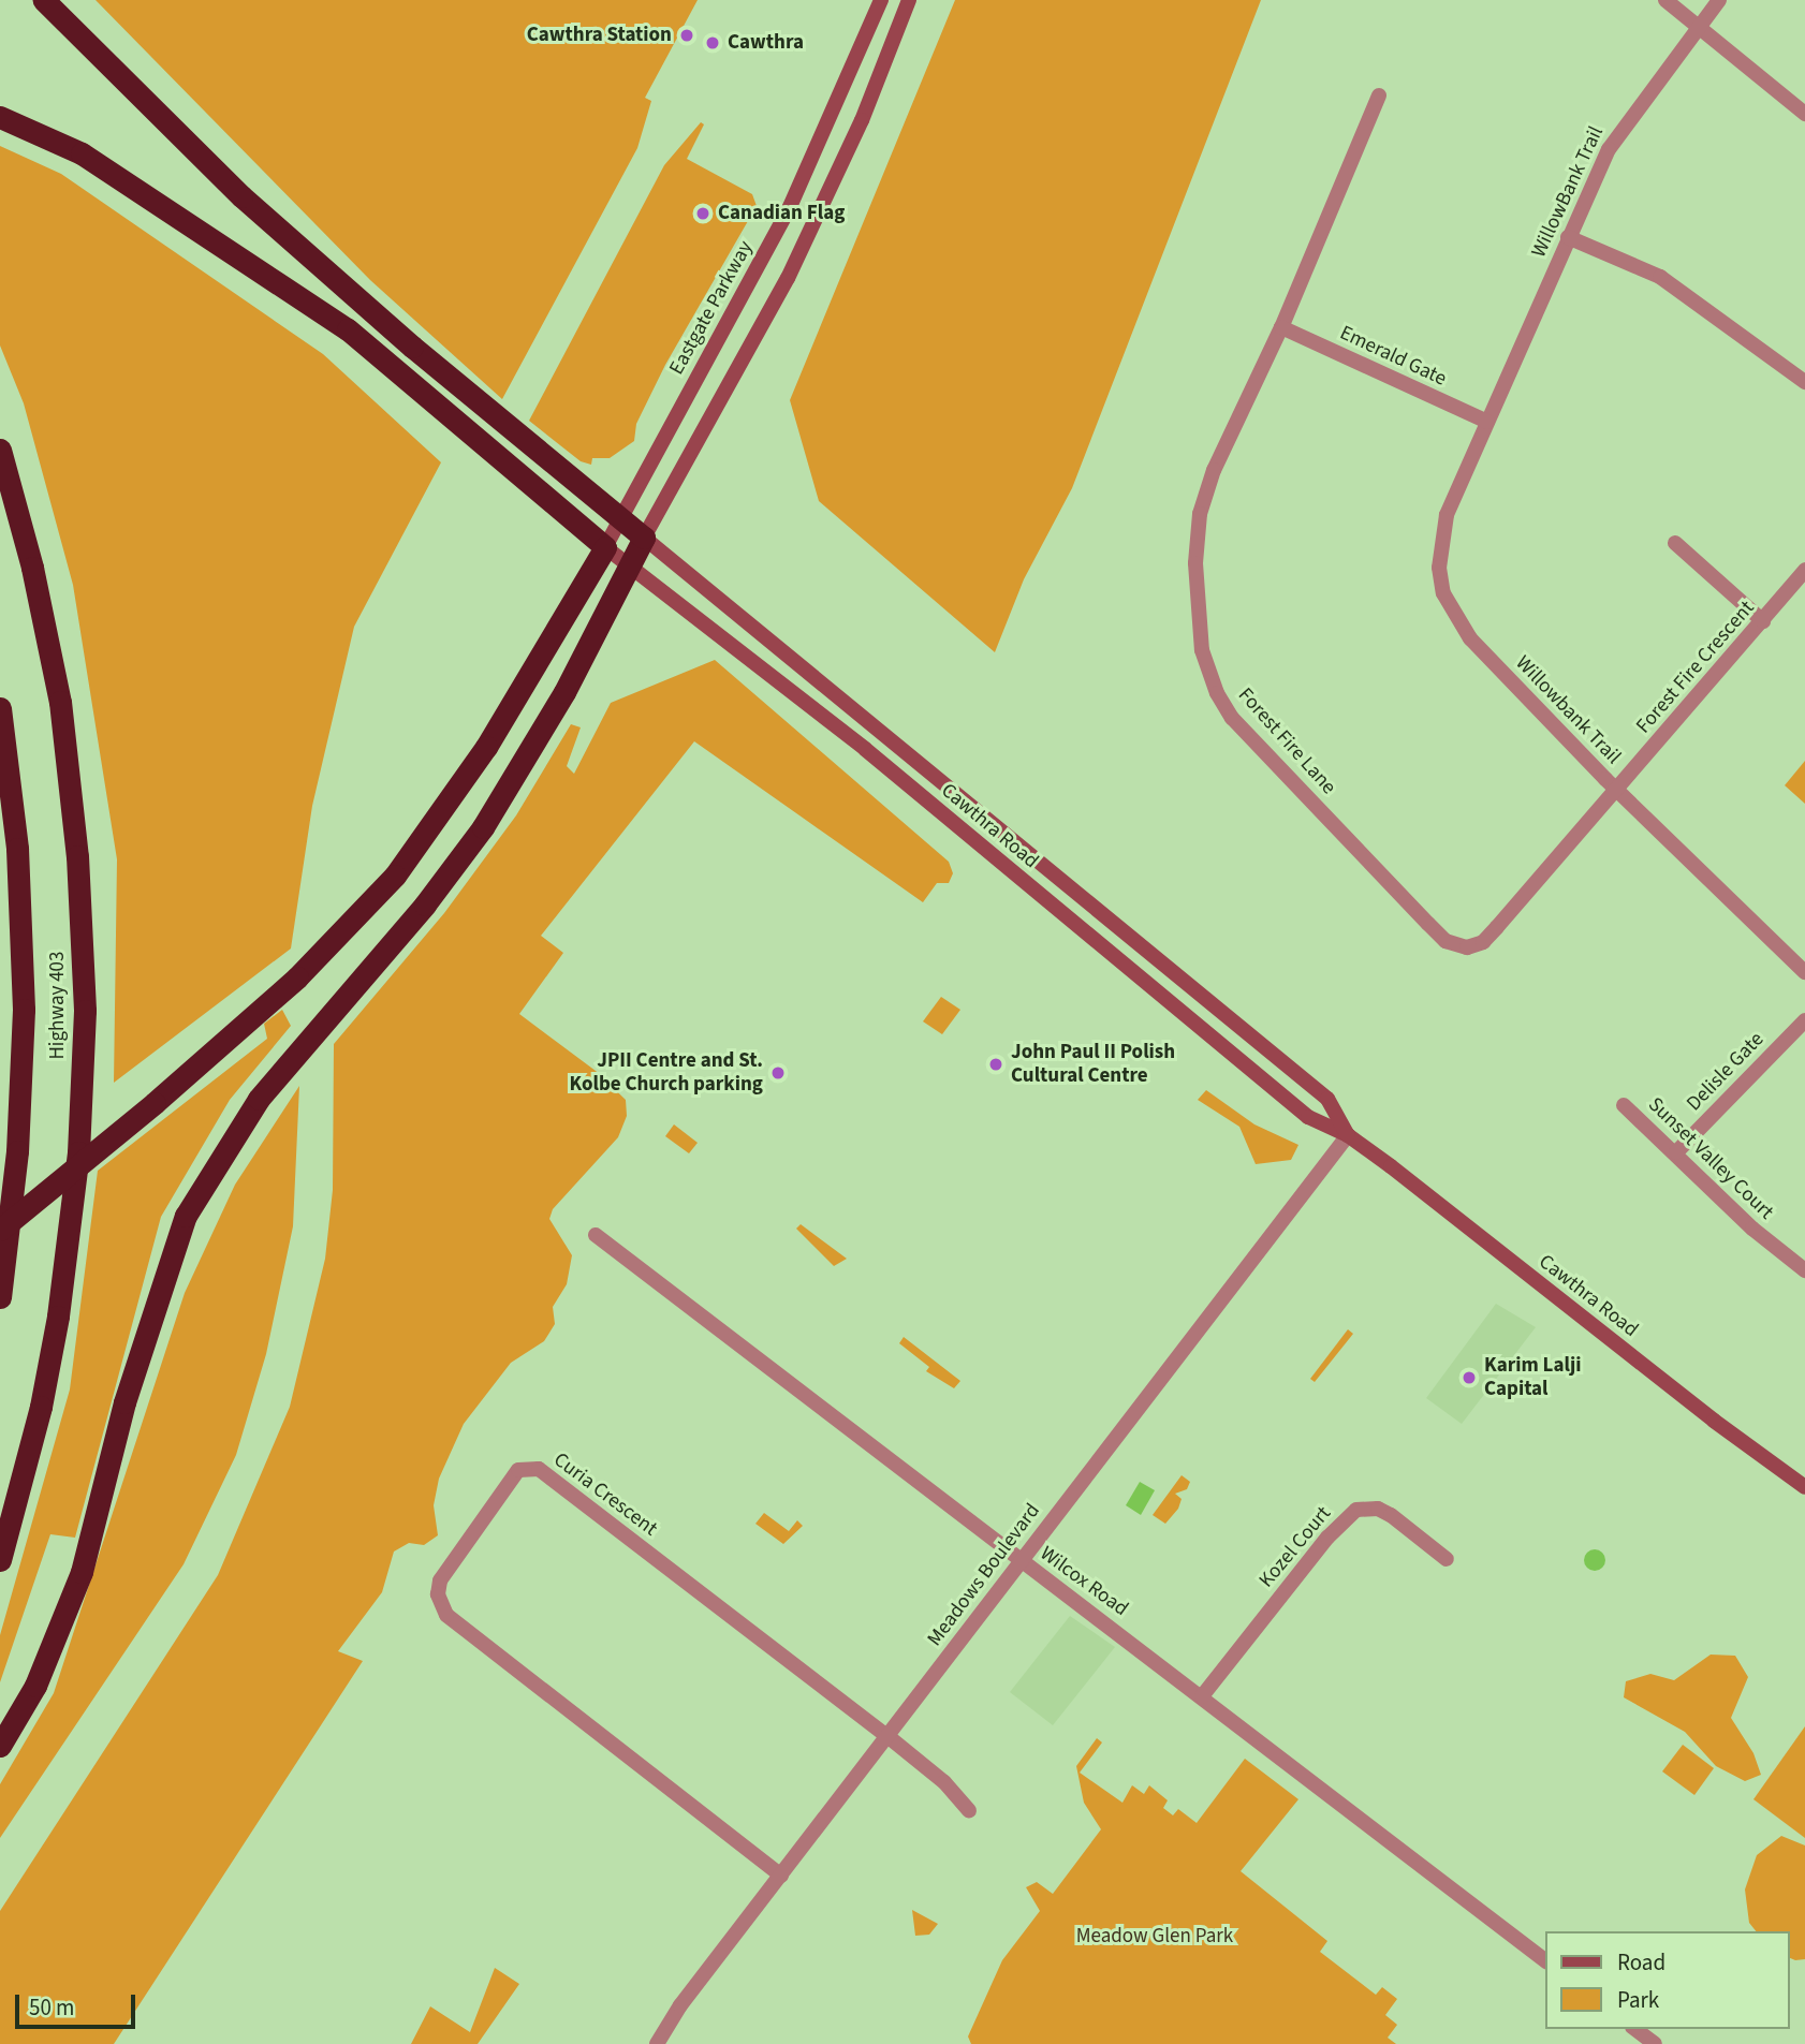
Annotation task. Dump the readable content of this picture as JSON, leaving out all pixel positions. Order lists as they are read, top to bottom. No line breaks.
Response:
{"streets":{"highway":["Highway 403"],"main road":["Eastgate Parkway","Cawthra Road"],"street":["WillowBank Trail","Emerald Gate","Forest Fire Crescent","Willowbank Trail","Forest Fire Lane","Delisle Gate","Sunset Valley Court","Curia Crescent","Kozel Court","Meadows Boulevard","Wilcox Road"]},"crossings":[["WillowBank Trail","Emerald Gate"],["WillowBank Trail","Willowbank Trail"],["Eastgate Parkway","Cawthra Road"],["Emerald Gate","Willowbank Trail"],["Emerald Gate","Forest Fire Lane"],["Forest Fire Crescent","Willowbank Trail"],["Forest Fire Crescent","Forest Fire Lane"],["Willowbank Trail","Forest Fire Lane"],["Cawthra Road","Meadows Boulevard"],["Delisle Gate","Sunset Valley Court"],["Curia Crescent","Meadows Boulevard"],["Kozel Court","Wilcox Road"],["Meadows Boulevard","Wilcox Road"]],"parks":["Meadow Glen Park"],"places":["Cawthra Station","Cawthra","Canadian Flag","John Paul II Polish Cultural Centre","JPII Centre and St. Kolbe Church parking","Karim Lalji Capital"],"legend":["Road","Park"],"scale_bar":"50 m"}
